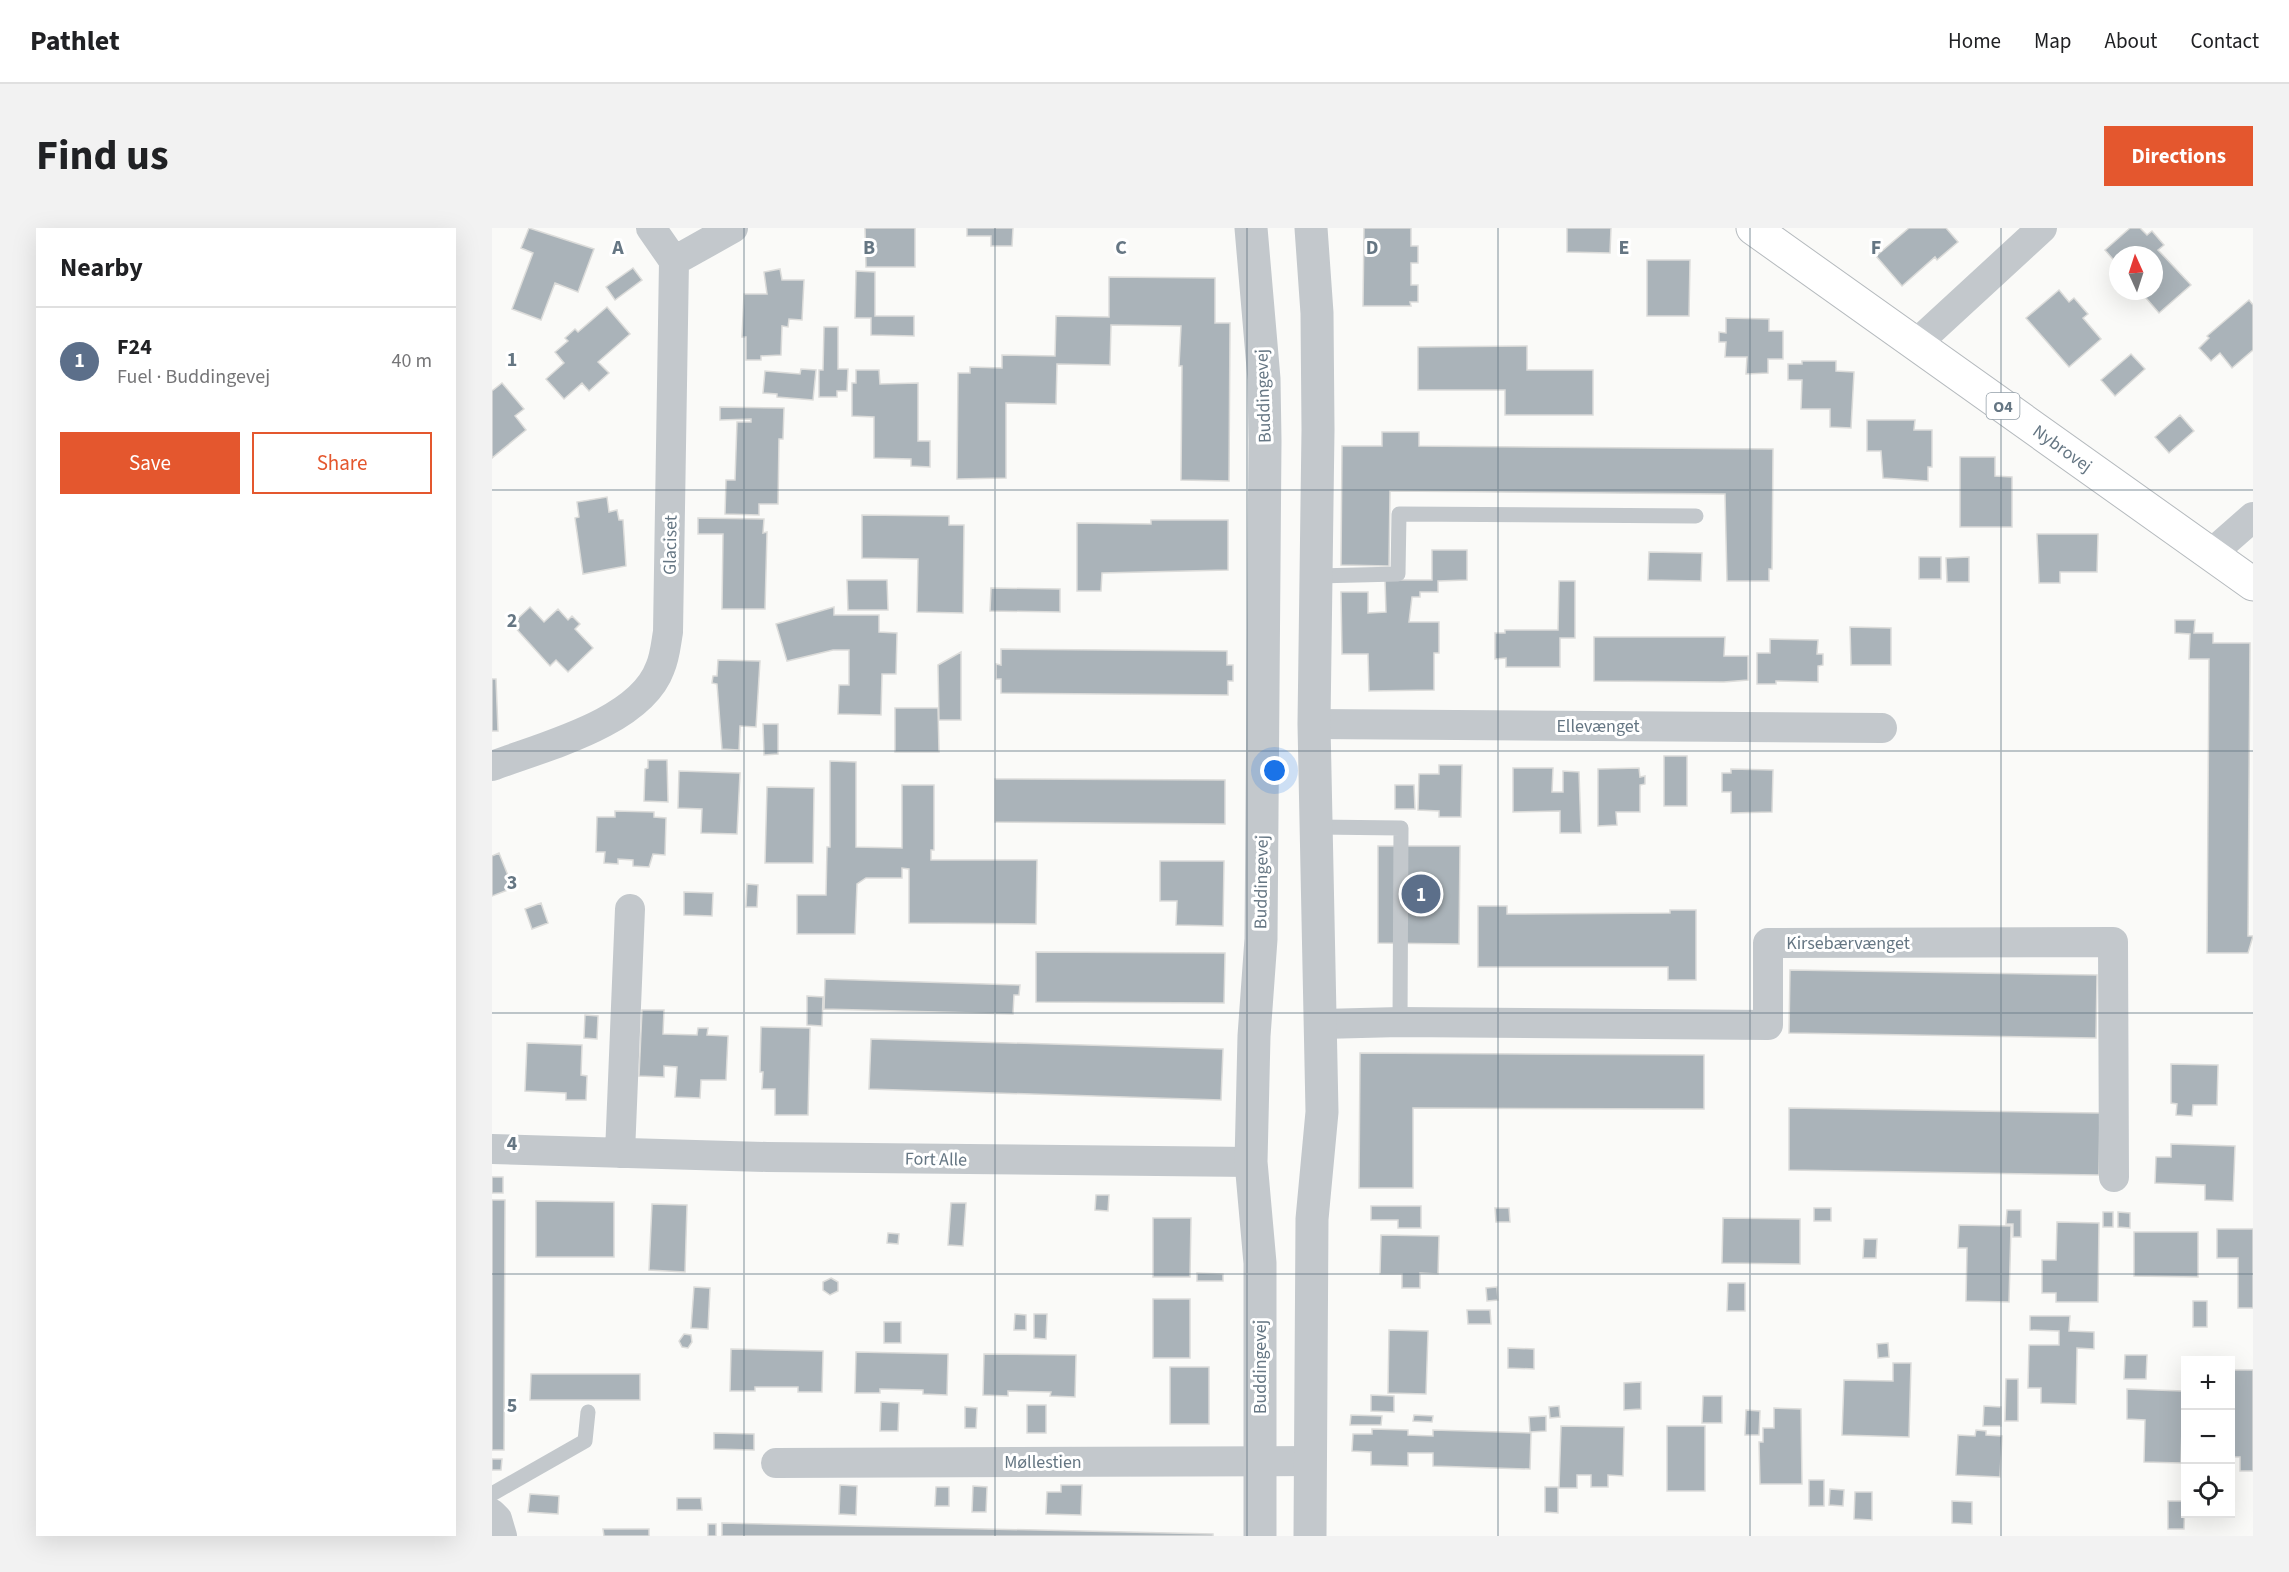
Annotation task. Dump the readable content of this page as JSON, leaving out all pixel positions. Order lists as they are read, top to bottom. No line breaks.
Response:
{"streets":{"main road":["O4","Nybrovej"],"street":["Buddingevej","Glaciset","Ellevænget","Kirsebærvænget","Fort Alle","Møllestien"]},"crossings":[["Buddingevej","Fort Alle"],["Buddingevej","Møllestien"]],"north":"top","page":{"header":"Pathlet","nav":["Home","Map","About","Contact"],"title":"Find us","buttons":["Directions",["Save","Share"]],"heading":"Nearby","list":[{"mark":"1","name":"F24","note":"Fuel · Buddingevej","value":"40 m"}],"pins":"1","map_buttons":["+","−"]},"grid":{"columns":["A","B","C","D","E","F"],"rows":["1","2","3","4","5"]}}
